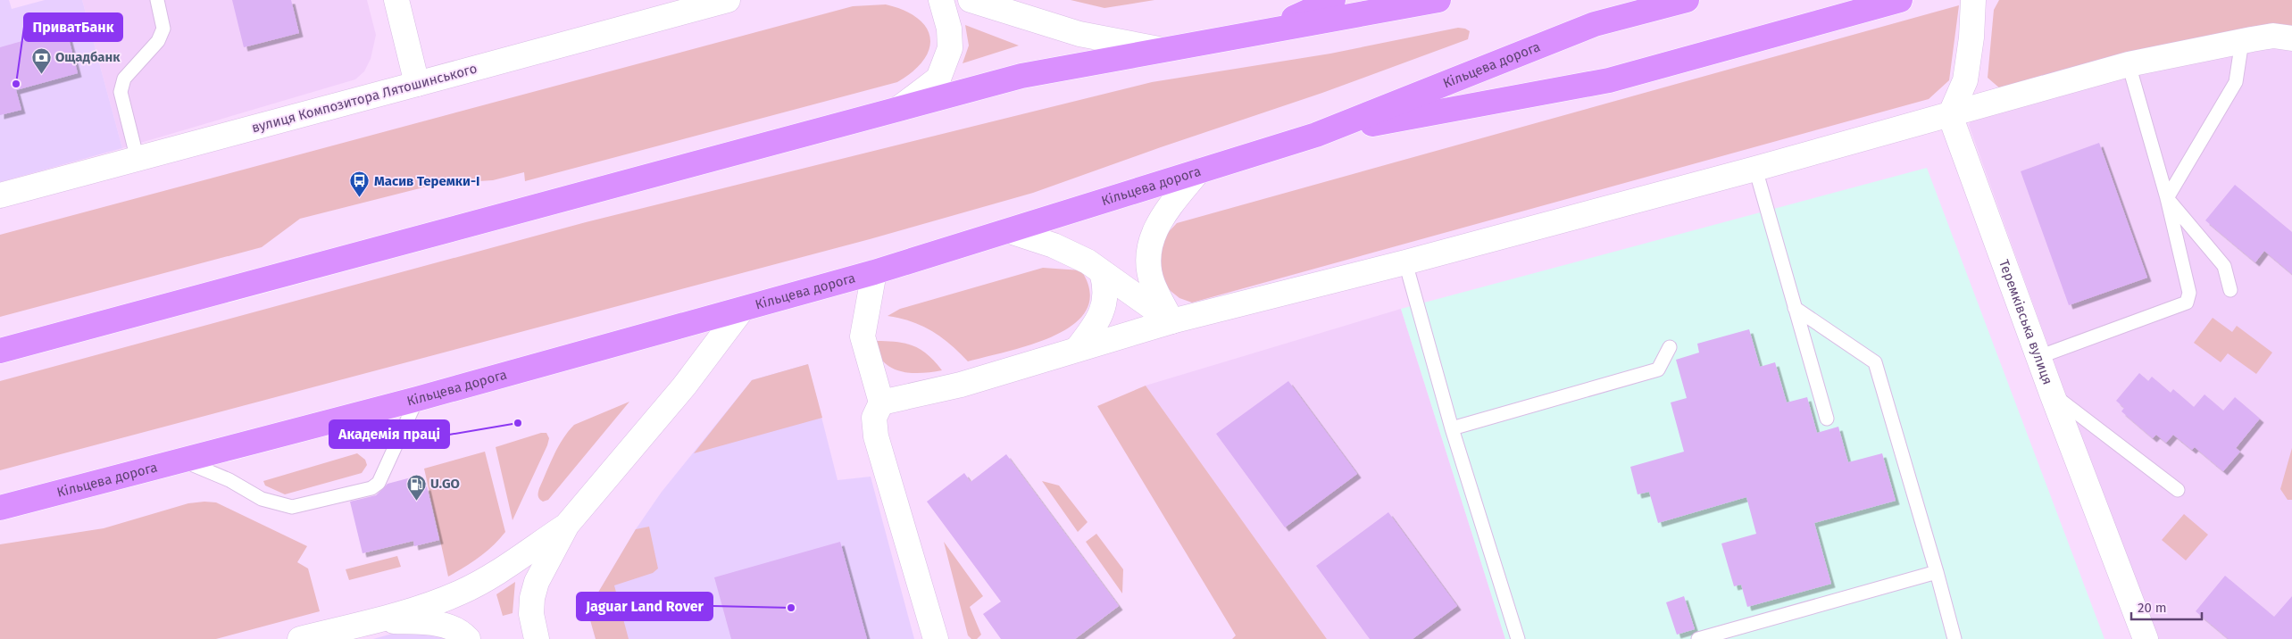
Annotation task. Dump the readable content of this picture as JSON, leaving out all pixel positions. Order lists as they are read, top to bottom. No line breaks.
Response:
{"streets":{"highway":["Кільцева дорога"],"street":["вулиця Композитора Лятошинського","Теремківська вулиця"]},"places":{"bank":["Ощадбанк"],"other":["ПриватБанк","Академія праці","Jaguar Land Rover"],"bus stop":["Масив Теремки-I"],"fuel station":["U.GO"]},"scale_bar":"20 m"}
